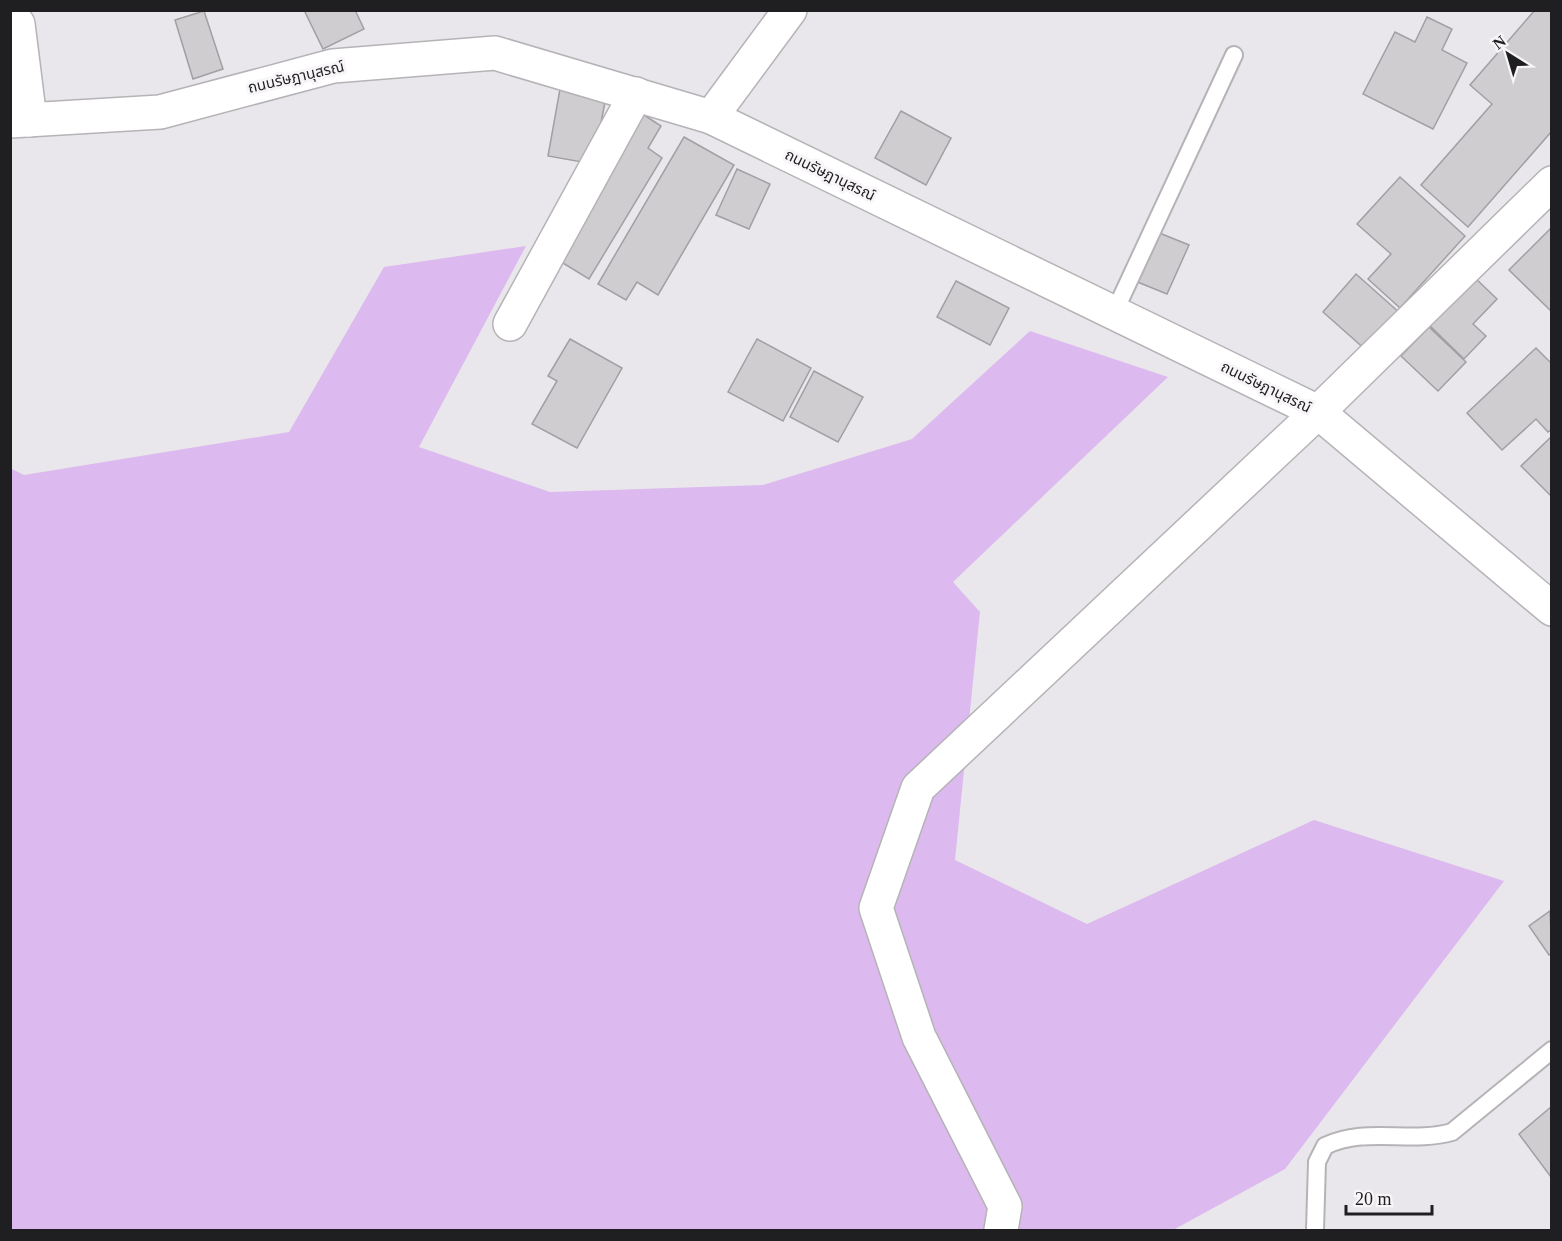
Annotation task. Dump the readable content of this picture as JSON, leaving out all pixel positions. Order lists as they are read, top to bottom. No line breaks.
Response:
{"streets":{"street":["ถนนรัษฎานุสรณ์"]},"scale_bar":"20 m","north":"top left"}
